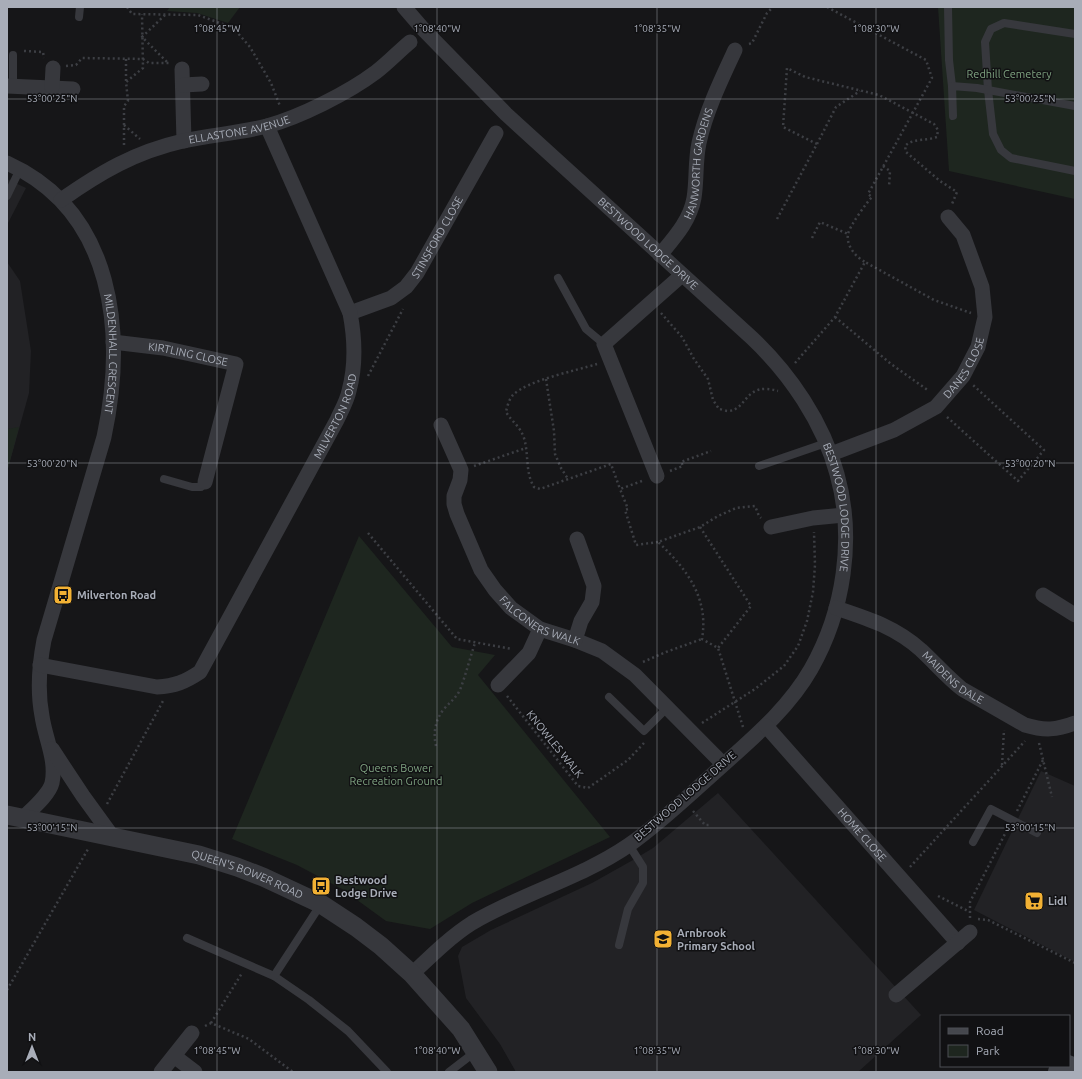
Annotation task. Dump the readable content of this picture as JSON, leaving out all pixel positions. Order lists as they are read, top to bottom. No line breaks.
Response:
{"streets":{"street":["ELLASTONE AVENUE","HANWORTH GARDENS","STINSFORD CLOSE","BESTWOOD LODGE DRIVE","MILDENHALL CRESCENT","KIRTLING CLOSE","DANES CLOSE","MILVERTON ROAD","FALCONERS WALK","MAIDENS DALE","HOME CLOSE","QUEEN'S BOWER ROAD"],"path":["KNOWLES WALK"]},"crossings":[["ELLASTONE AVENUE","MILDENHALL CRESCENT"],["ELLASTONE AVENUE","MILVERTON ROAD"],["HANWORTH GARDENS","BESTWOOD LODGE DRIVE"],["STINSFORD CLOSE","MILVERTON ROAD"],["BESTWOOD LODGE DRIVE","DANES CLOSE"],["BESTWOOD LODGE DRIVE","FALCONERS WALK"],["BESTWOOD LODGE DRIVE","MAIDENS DALE"],["BESTWOOD LODGE DRIVE","HOME CLOSE"],["BESTWOOD LODGE DRIVE","QUEEN'S BOWER ROAD"],["MILDENHALL CRESCENT","KIRTLING CLOSE"],["MILDENHALL CRESCENT","MILVERTON ROAD"],["MILDENHALL CRESCENT","QUEEN'S BOWER ROAD"]],"parks":["Redhill Cemetery","Queens Bower Recreation Ground"],"places":{"bus stop":["Milverton Road","Bestwood Lodge Drive"],"supermarket":["Lidl"],"school or university":["Arnbrook Primary School"]},"legend":["Road","Park"],"north":"top","coordinates":["1°08'45\"W","1°08'40\"W","1°08'35\"W","1°08'30\"W","53°00'25\"N","53°00'20\"N","53°00'15\"N"]}
